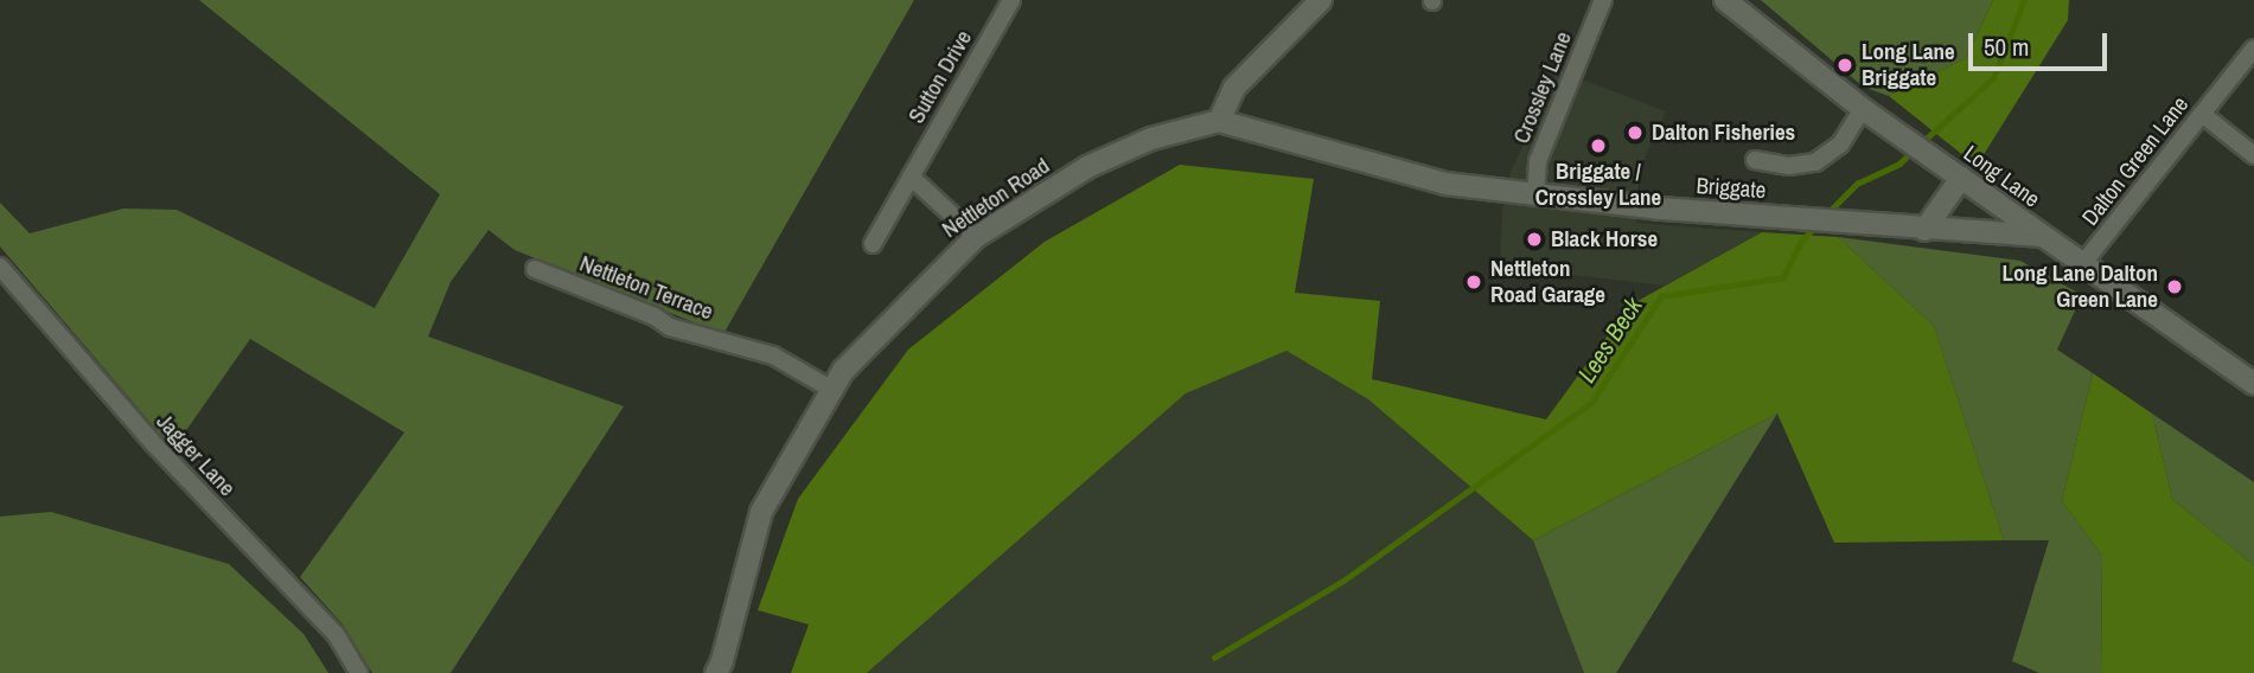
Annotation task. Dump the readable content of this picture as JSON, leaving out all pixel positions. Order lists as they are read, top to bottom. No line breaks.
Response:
{"streets":{"street":["Sutton Drive","Crossley Lane","Dalton Green Lane","Long Lane","Briggate","Nettleton Road","Nettleton Terrace","Jagger Lane"]},"crossings":[["Crossley Lane","Briggate"],["Dalton Green Lane","Long Lane"],["Long Lane","Briggate"],["Nettleton Road","Nettleton Terrace"]],"water":["Lees Beck"],"places":["Long Lane Briggate","Dalton Fisheries","Briggate / Crossley Lane","Black Horse","Nettleton Road Garage","Long Lane Dalton Green Lane"],"scale_bar":"50 m"}
